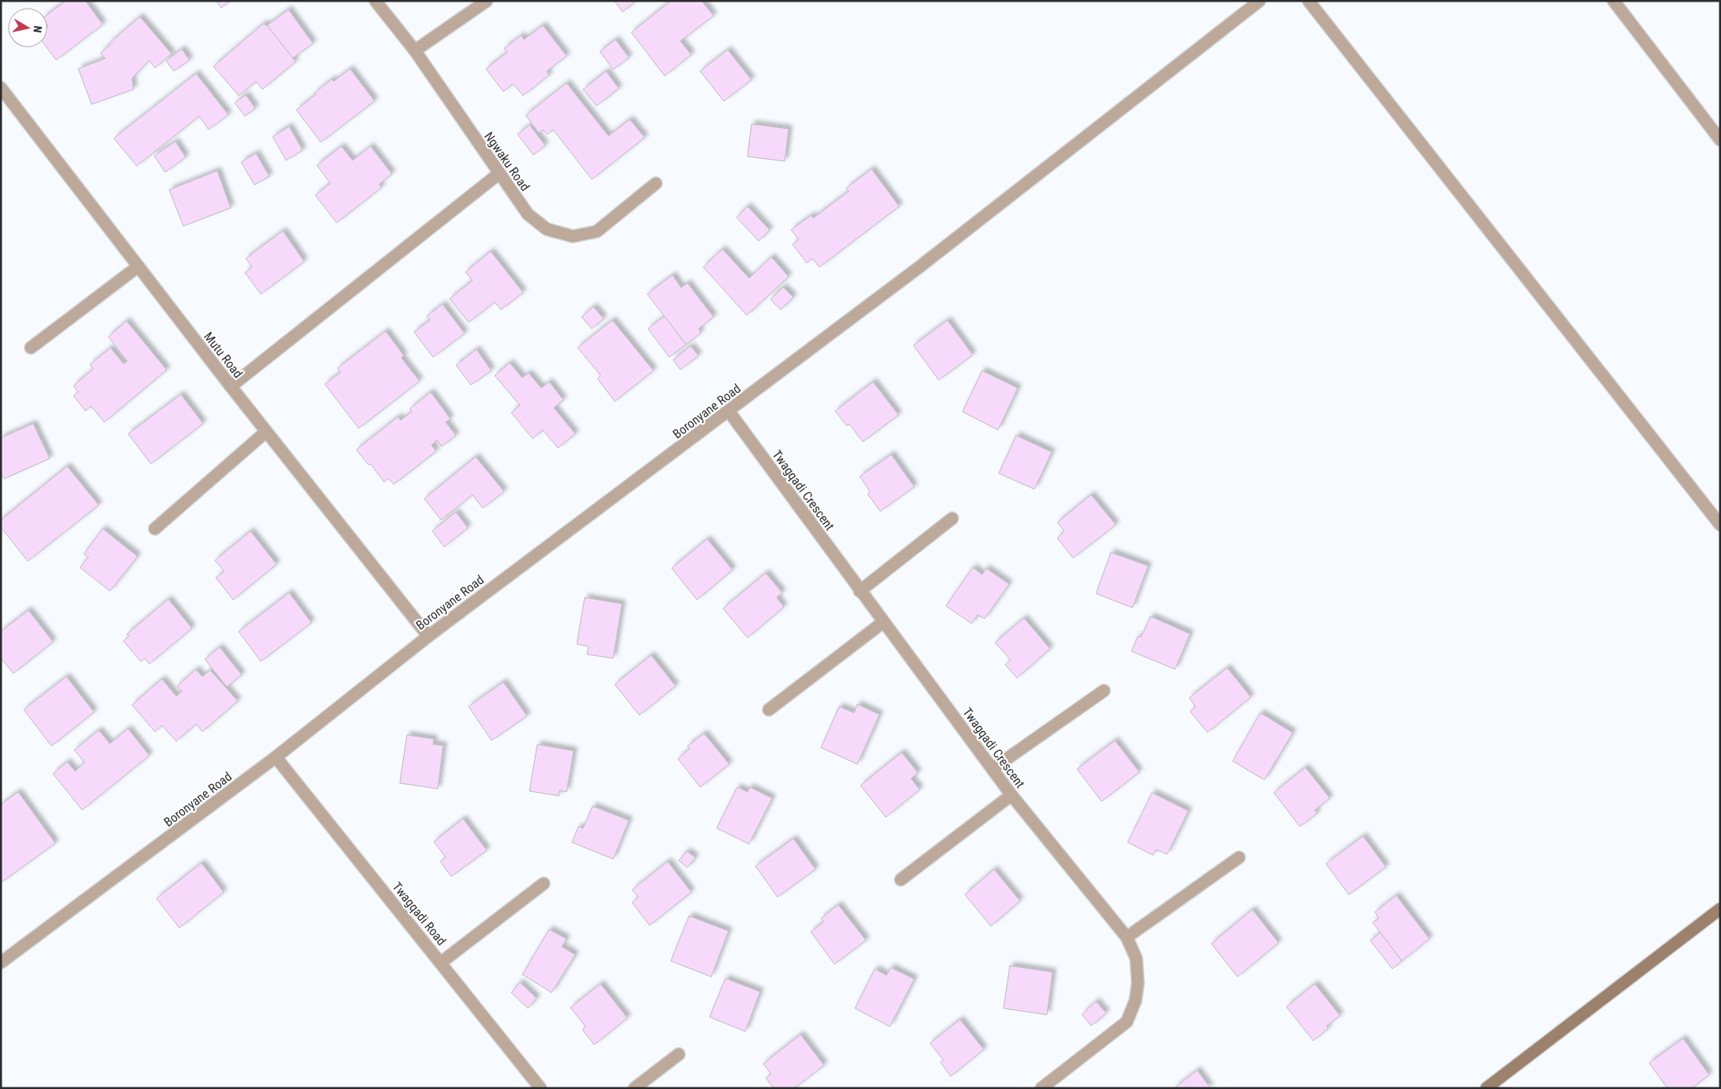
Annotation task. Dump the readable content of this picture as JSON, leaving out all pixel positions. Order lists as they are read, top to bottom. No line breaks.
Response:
{"streets":{"street":["Ngwaku Road","Mutu Road","Boronyane Road","Twagqadi Crescent","Twagqadi Road"]},"crossings":[["Mutu Road","Boronyane Road"],["Boronyane Road","Twagqadi Crescent"],["Boronyane Road","Twagqadi Road"]],"north":"right"}
